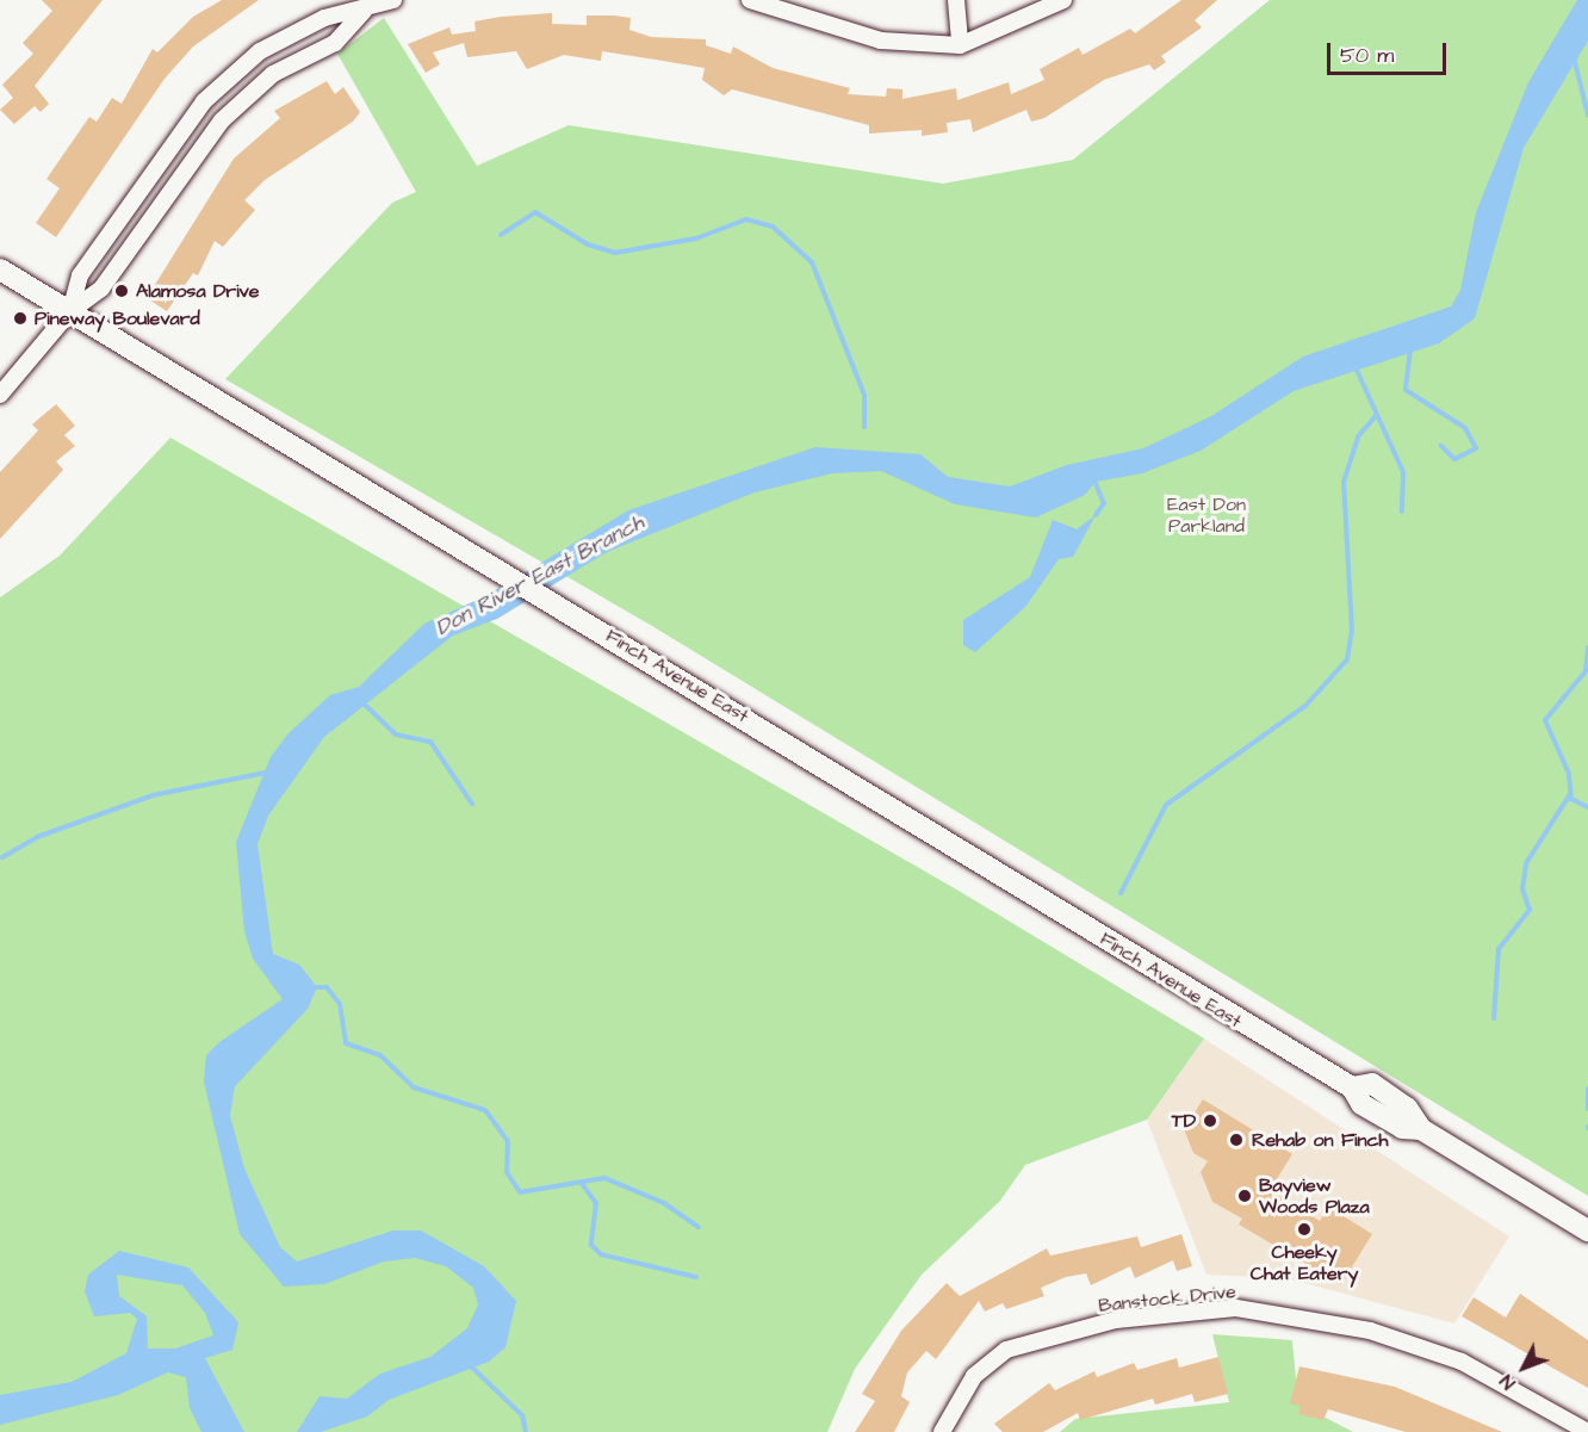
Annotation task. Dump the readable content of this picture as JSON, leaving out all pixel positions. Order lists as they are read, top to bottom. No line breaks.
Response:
{"streets":{"main road":["Finch Avenue East"],"street":["Banstock Drive"]},"water":["Don River East Branch"],"parks":["East Don Parkland"],"places":["Alamosa Drive","Pineway Boulevard","TD","Rehab on Finch","Bayview Woods Plaza","Cheeky Chat Eatery"],"scale_bar":"50 m","north":"bottom left"}
